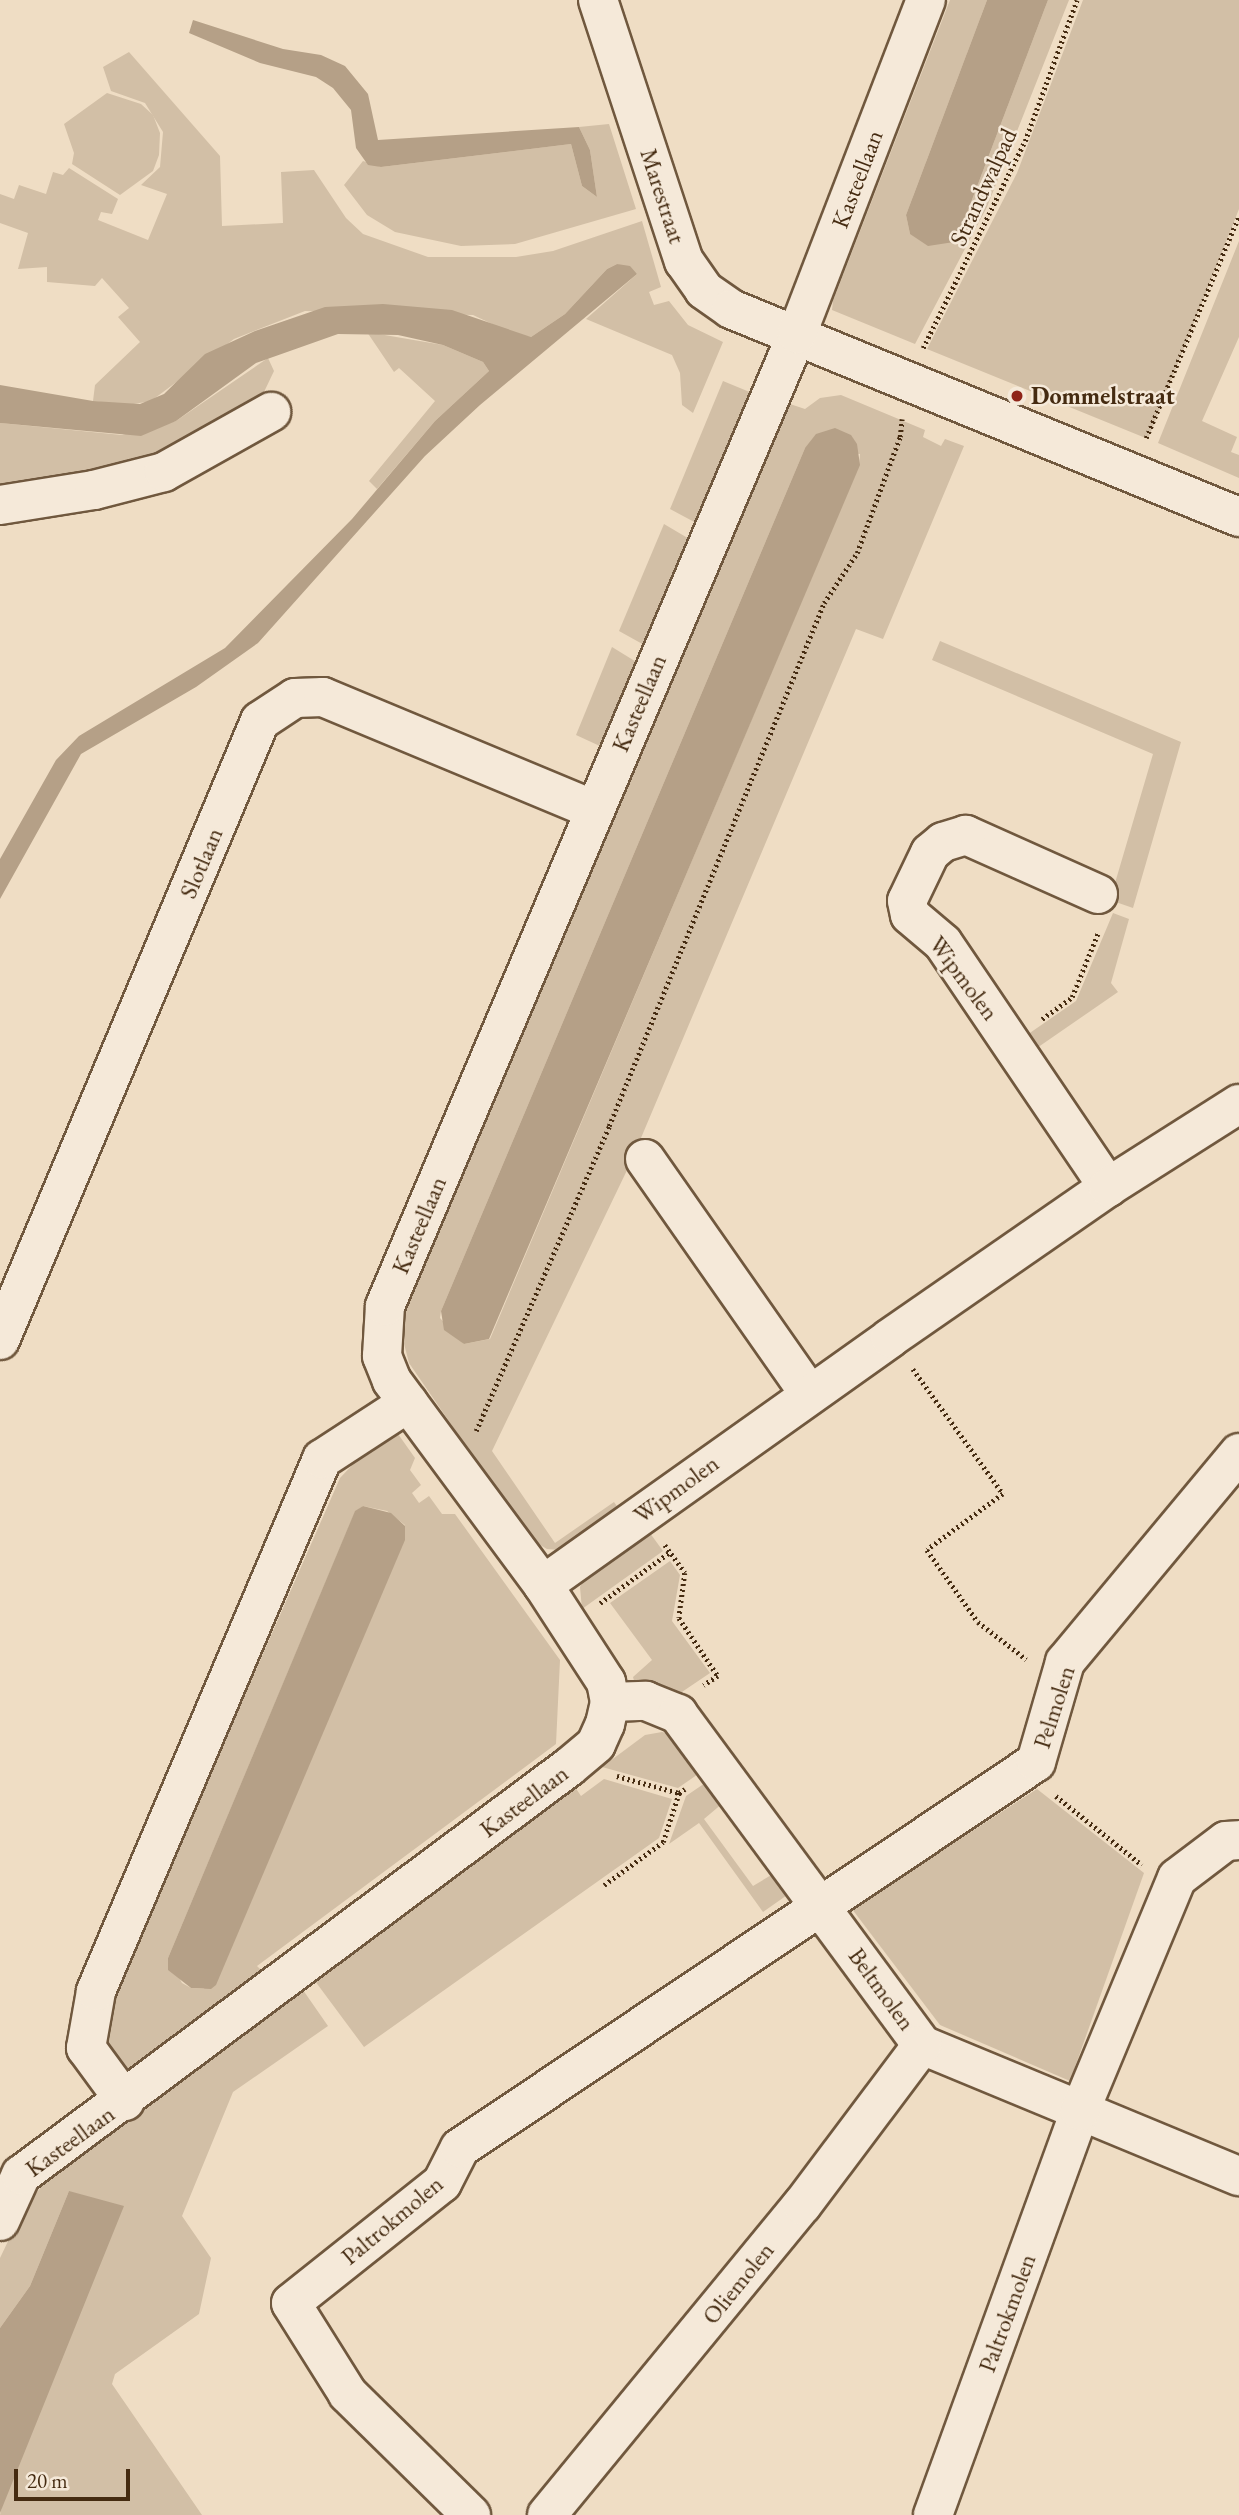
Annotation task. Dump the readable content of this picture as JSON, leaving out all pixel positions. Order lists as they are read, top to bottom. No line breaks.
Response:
{"streets":{"street":["Kasteellaan","Marestraat","Slotlaan","Wipmolen","Pelmolen","Beltmolen","Paltrokmolen","Oliemolen"],"path":["Strandwalpad"]},"crossings":[["Kasteellaan","Marestraat"],["Kasteellaan","Slotlaan"],["Kasteellaan","Wipmolen"],["Kasteellaan","Beltmolen"],["Pelmolen","Beltmolen"],["Pelmolen","Paltrokmolen"],["Beltmolen","Paltrokmolen"],["Beltmolen","Oliemolen"]],"places":["Dommelstraat"],"scale_bar":"20 m"}
